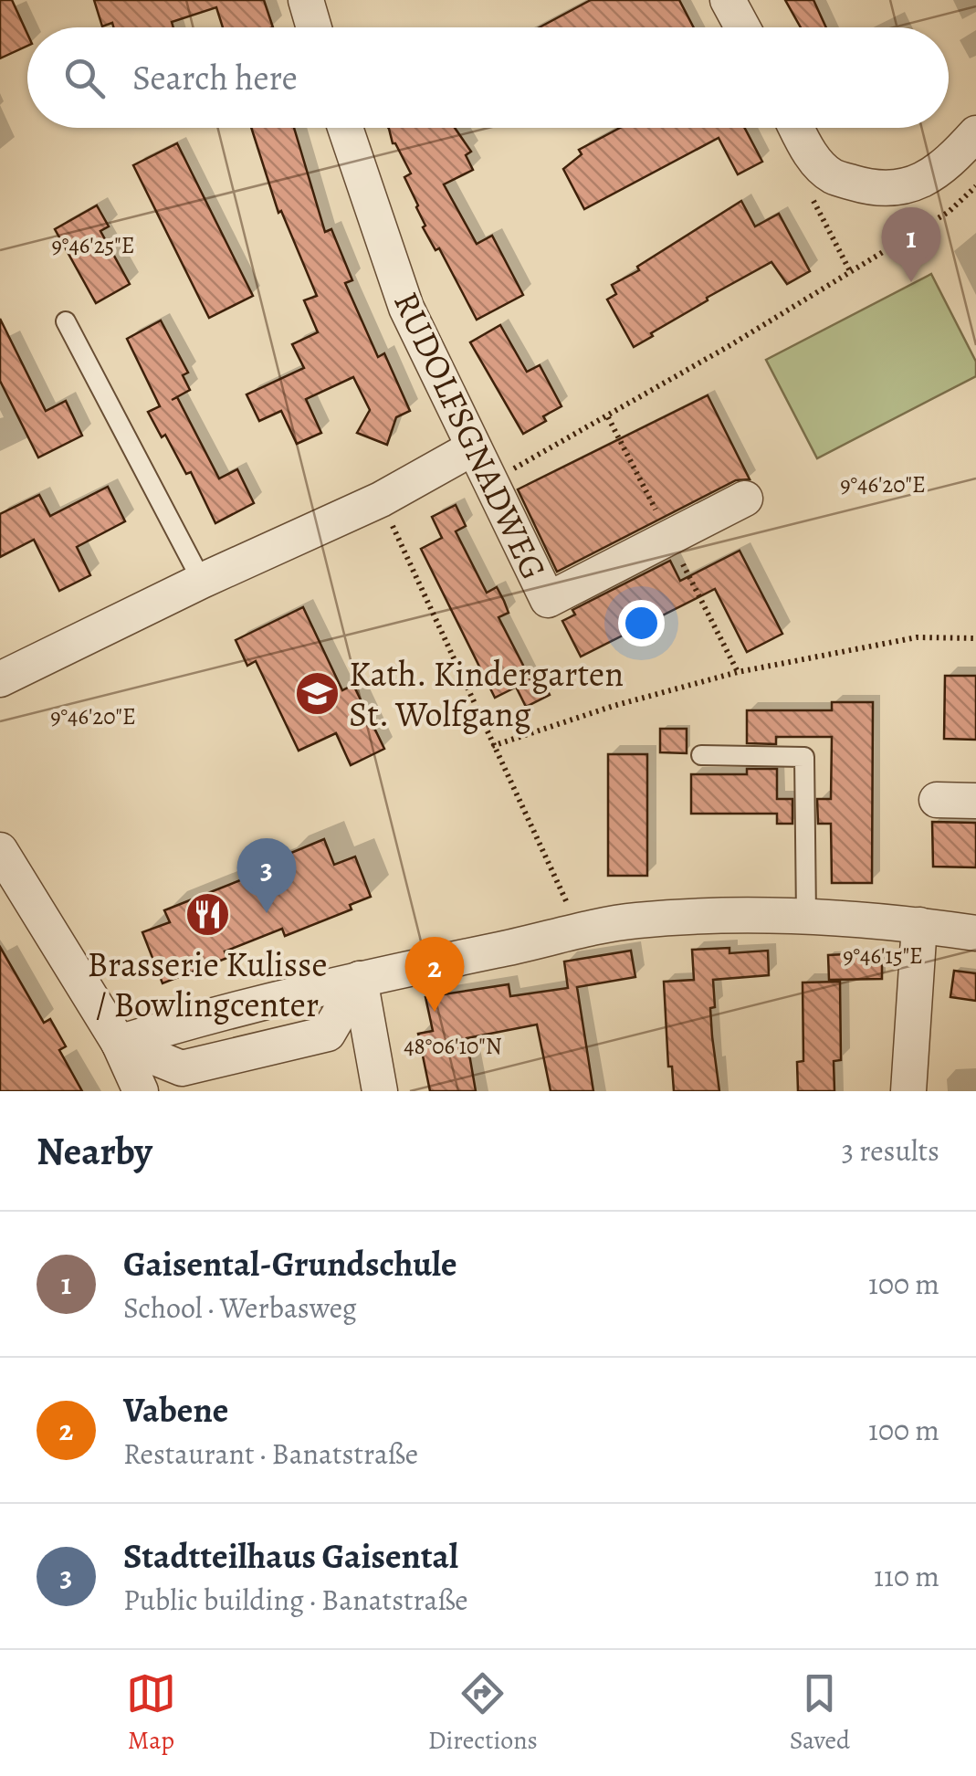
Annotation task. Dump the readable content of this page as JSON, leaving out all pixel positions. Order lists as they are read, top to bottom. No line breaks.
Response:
{"streets":{"street":["RUDOLFSGNADWEG"]},"places":{"school or university":["Kath. Kindergarten St. Wolfgang"],"restaurant":["Brasserie Kulisse / Bowlingcenter"]},"page":{"search":"Search here","pins":["1","3","2"],"heading":["Nearby","3 results"],"list":[{"mark":"1","name":"Gaisental-Grundschule","note":"School · Werbasweg","value":"100 m"},{"mark":"2","name":"Vabene","note":"Restaurant · Banatstraße","value":"100 m"},{"mark":"3","name":"Stadtteilhaus Gaisental","note":"Public building · Banatstraße","value":"110 m"}],"nav":["Map","Directions","Saved"]},"coordinates":["9°46'25\"E","9°46'20\"E","9°46'15\"E","48°06'10\"N"]}
